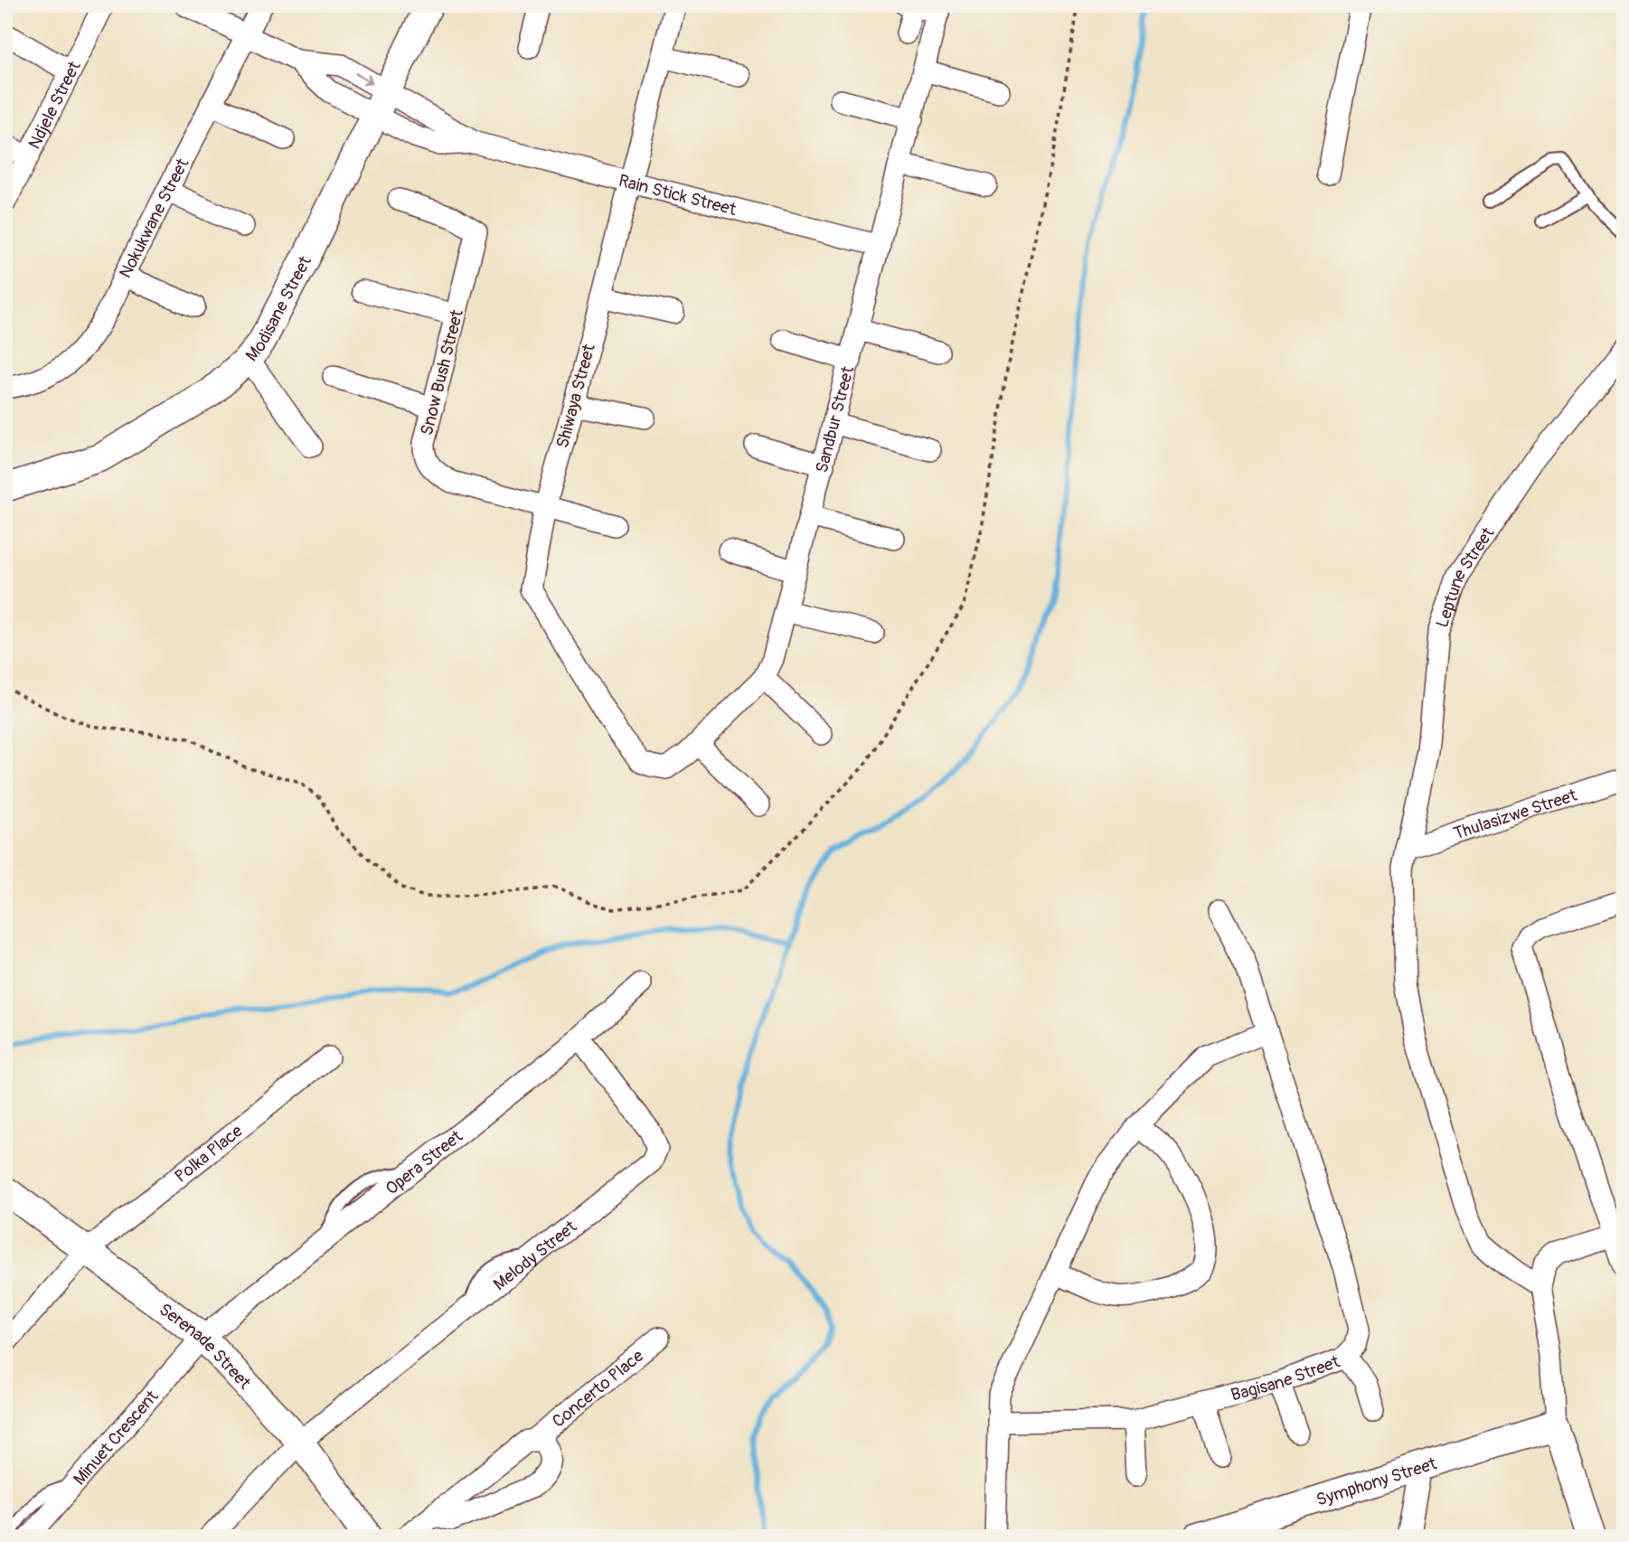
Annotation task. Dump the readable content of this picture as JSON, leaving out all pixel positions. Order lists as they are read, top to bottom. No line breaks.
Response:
{"streets":{"street":["Ndjele Street","Rain Stick Street","Nokukwane Street","Modisane Street","Snow Bush Street","Shiwaya Street","Sandbur Street","Leptune Street","Thulasizwe Street","Polka Place","Opera Street","Melody Street","Serenade Street","Bagisane Street","Concerto Place","Minuet Crescent","Symphony Street"]},"crossings":[["Rain Stick Street","Nokukwane Street"],["Rain Stick Street","Modisane Street"],["Rain Stick Street","Shiwaya Street"],["Rain Stick Street","Sandbur Street"],["Snow Bush Street","Shiwaya Street"],["Shiwaya Street","Sandbur Street"],["Leptune Street","Thulasizwe Street"],["Polka Place","Serenade Street"],["Opera Street","Melody Street"],["Opera Street","Serenade Street"],["Opera Street","Minuet Crescent"],["Melody Street","Serenade Street"],["Serenade Street","Minuet Crescent"]]}
